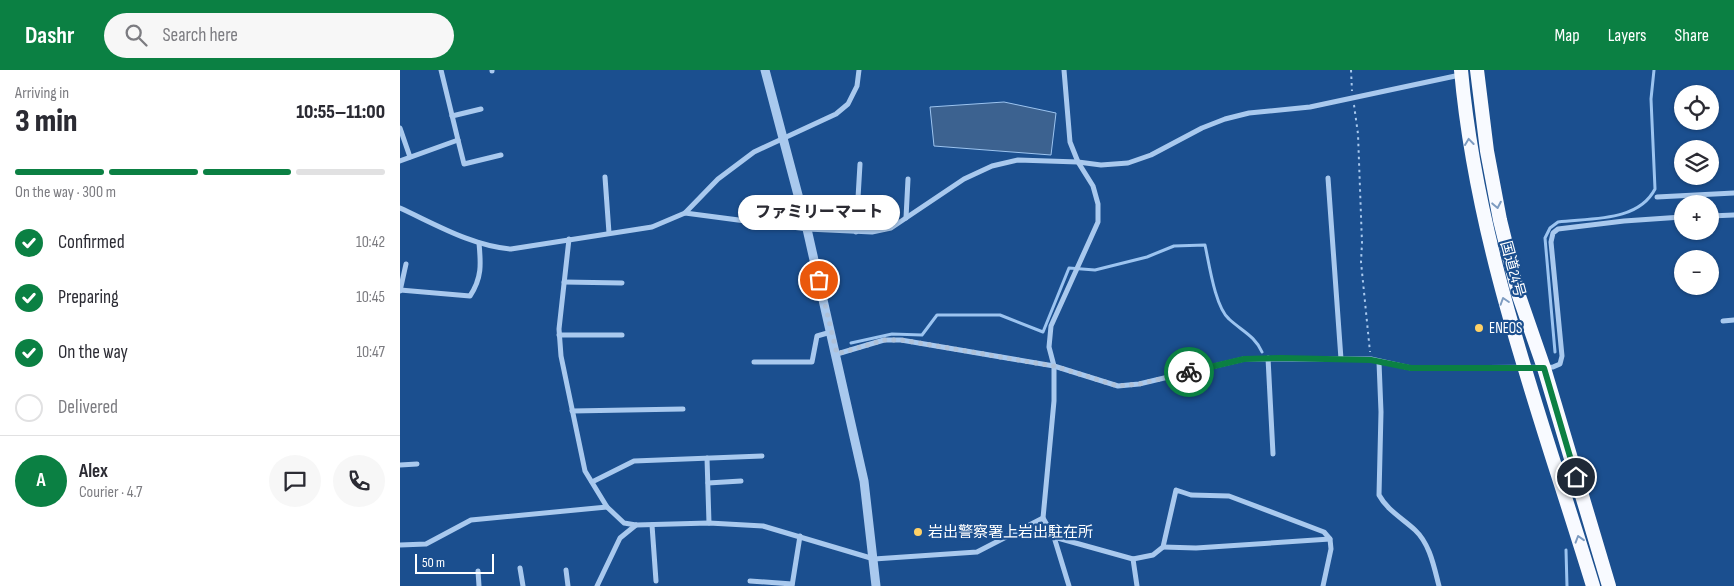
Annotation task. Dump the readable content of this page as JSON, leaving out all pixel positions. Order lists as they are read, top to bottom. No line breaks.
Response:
{"streets":{"highway":["国道24号"]},"places":["ファミリーマート","ENEOS","岩出警察署上岩出駐在所"],"scale_bar":"50 m","page":{"header":"Dashr","search":"Search here","nav":["Map","Layers","Share"],"heading":["3 min","Arriving in","10:55–11:00"],"panel":["Alex","Courier · 4.7"],"map_buttons":["+","−"],"bar":"On the way · 300 m","bubble":"ファミリーマート","list":[["Confirmed","10:42"],["Preparing","10:45"],["On the way","10:47"],"Delivered"],"round":"A","scale":"50 m"}}
